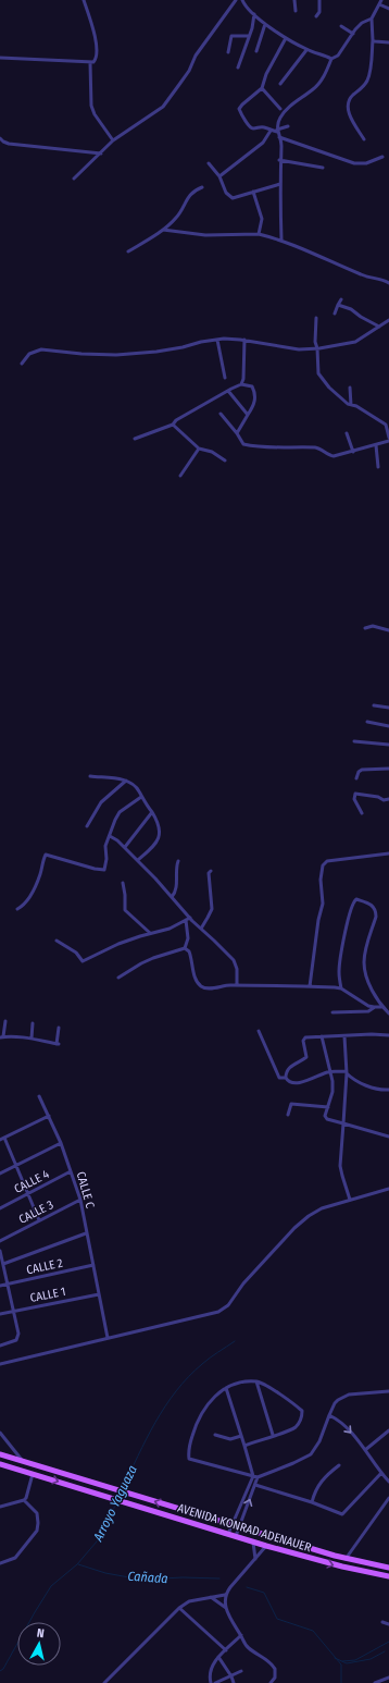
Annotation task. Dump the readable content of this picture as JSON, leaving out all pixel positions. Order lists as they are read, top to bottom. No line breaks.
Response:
{"streets":{"main road":["AVENIDA KONRAD ADENAUER"],"street":["CALLE 4","CALLE C","CALLE 3","CALLE 2","CALLE 1"]},"crossings":[["CALLE 4","CALLE C"],["CALLE C","CALLE 3"],["CALLE C","CALLE 2"],["CALLE C","CALLE 1"]],"water":["Arroyo Yaguaza","Cañada"],"north":"top"}
